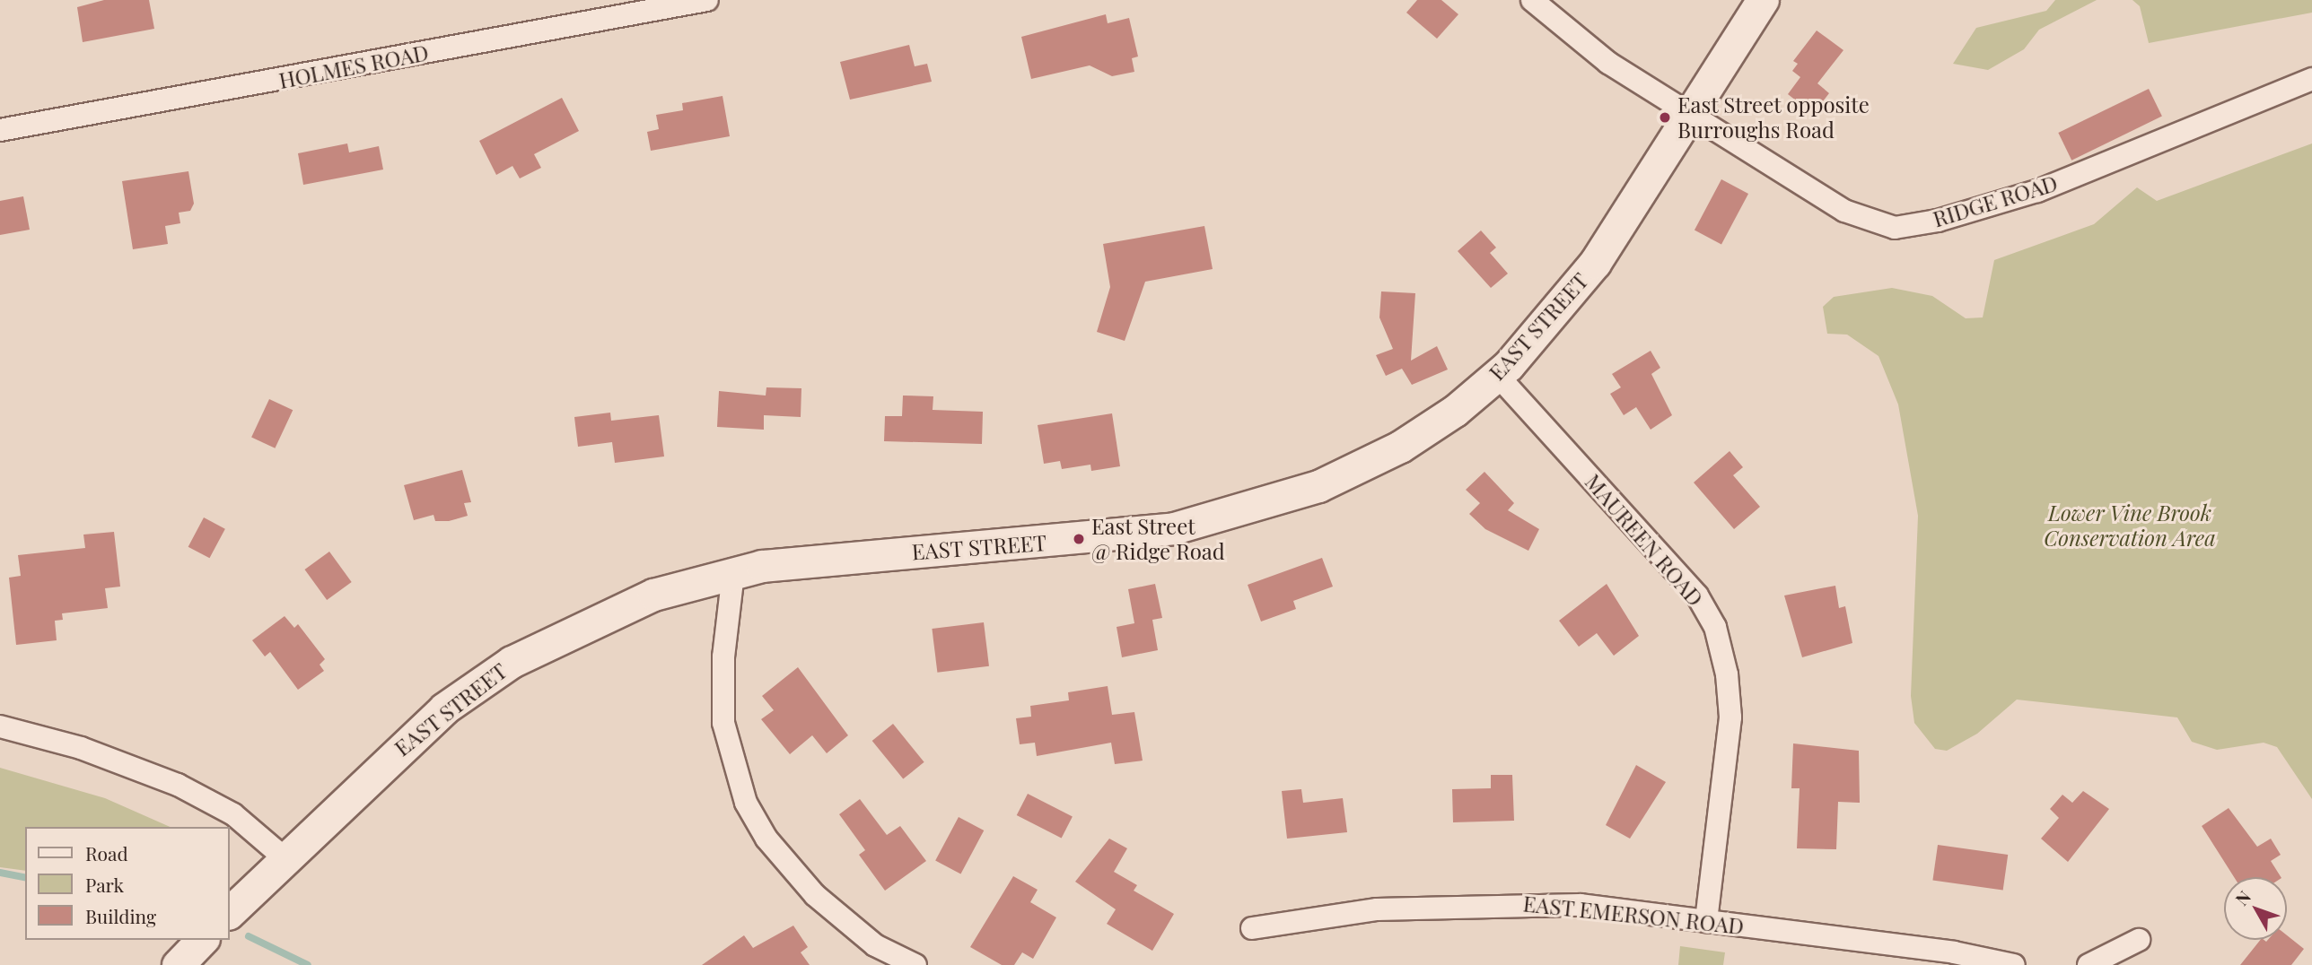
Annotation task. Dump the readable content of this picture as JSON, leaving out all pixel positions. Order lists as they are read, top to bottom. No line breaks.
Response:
{"streets":{"street":["HOLMES ROAD","RIDGE ROAD","EAST STREET","MAUREEN ROAD","EAST EMERSON ROAD"]},"crossings":[["RIDGE ROAD","EAST STREET"],["EAST STREET","MAUREEN ROAD"],["MAUREEN ROAD","EAST EMERSON ROAD"]],"parks":["Lower Vine Brook Conservation Area"],"places":["East Street opposite Burroughs Road","East Street @ Ridge Road"],"legend":["Road","Park","Building"],"north":"top left"}
